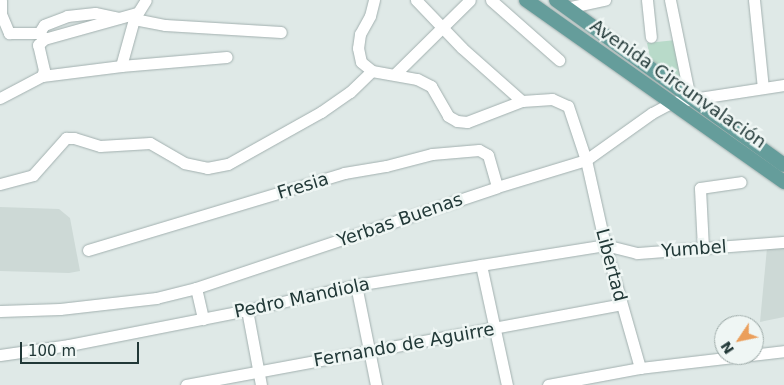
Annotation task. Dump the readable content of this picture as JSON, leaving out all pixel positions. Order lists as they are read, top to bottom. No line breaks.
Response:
{"streets":{"main road":["Avenida Circunvalación"],"street":["Fresia","Yerbas Buenas","Yumbel","Libertad","Pedro Mandiola","Fernando de Aguirre"]},"crossings":[["Avenida Circunvalación","Yerbas Buenas"],["Fresia","Yerbas Buenas"],["Yerbas Buenas","Libertad"],["Yumbel","Libertad"],["Yumbel","Pedro Mandiola"],["Libertad","Pedro Mandiola"],["Libertad","Fernando de Aguirre"]],"scale_bar":"100 m","north":"bottom left"}
